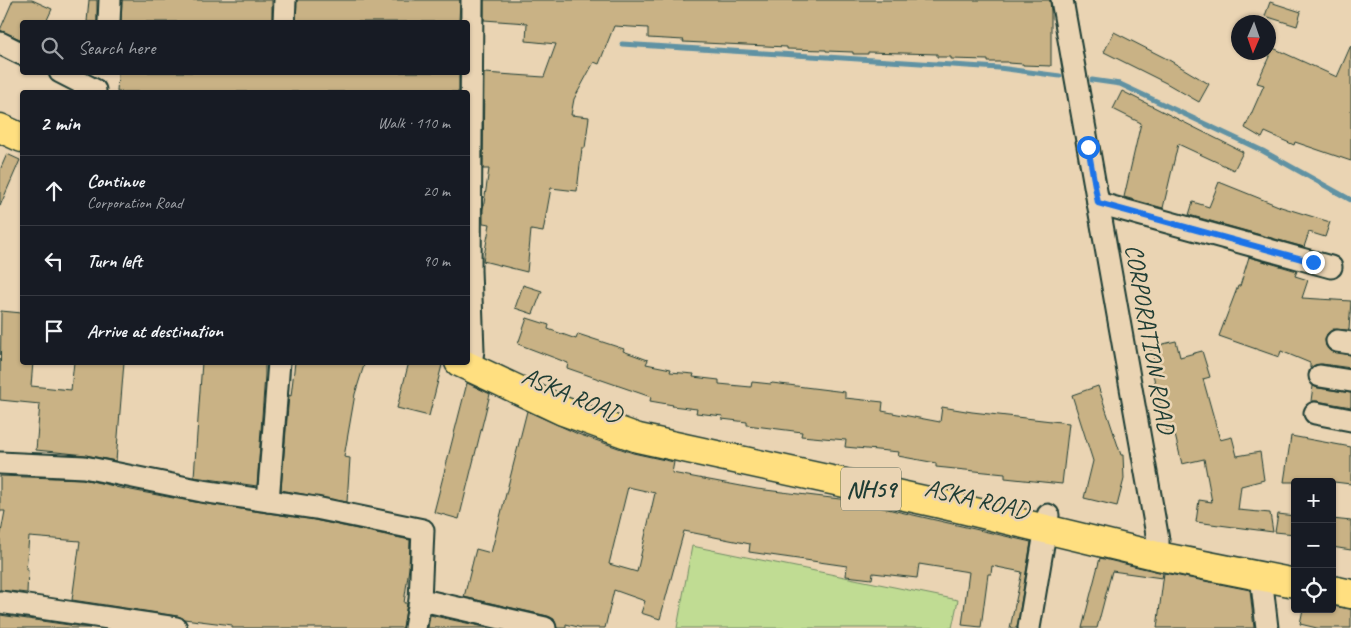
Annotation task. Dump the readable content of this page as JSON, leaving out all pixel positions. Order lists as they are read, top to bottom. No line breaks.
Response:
{"streets":{"highway":["ASKA ROAD","NH59"],"street":["CORPORATION ROAD"]},"crossings":[["CORPORATION ROAD","ASKA ROAD"],["CORPORATION ROAD","NH59"],["ASKA ROAD","NH59"]],"north":"bottom","page":{"search":"Search here","heading":["2 min","Walk · 110 m"],"list":[["Continue","Corporation Road","20 m"],["Turn left","90 m"],"Arrive at destination"],"map_buttons":["+","−"]}}
